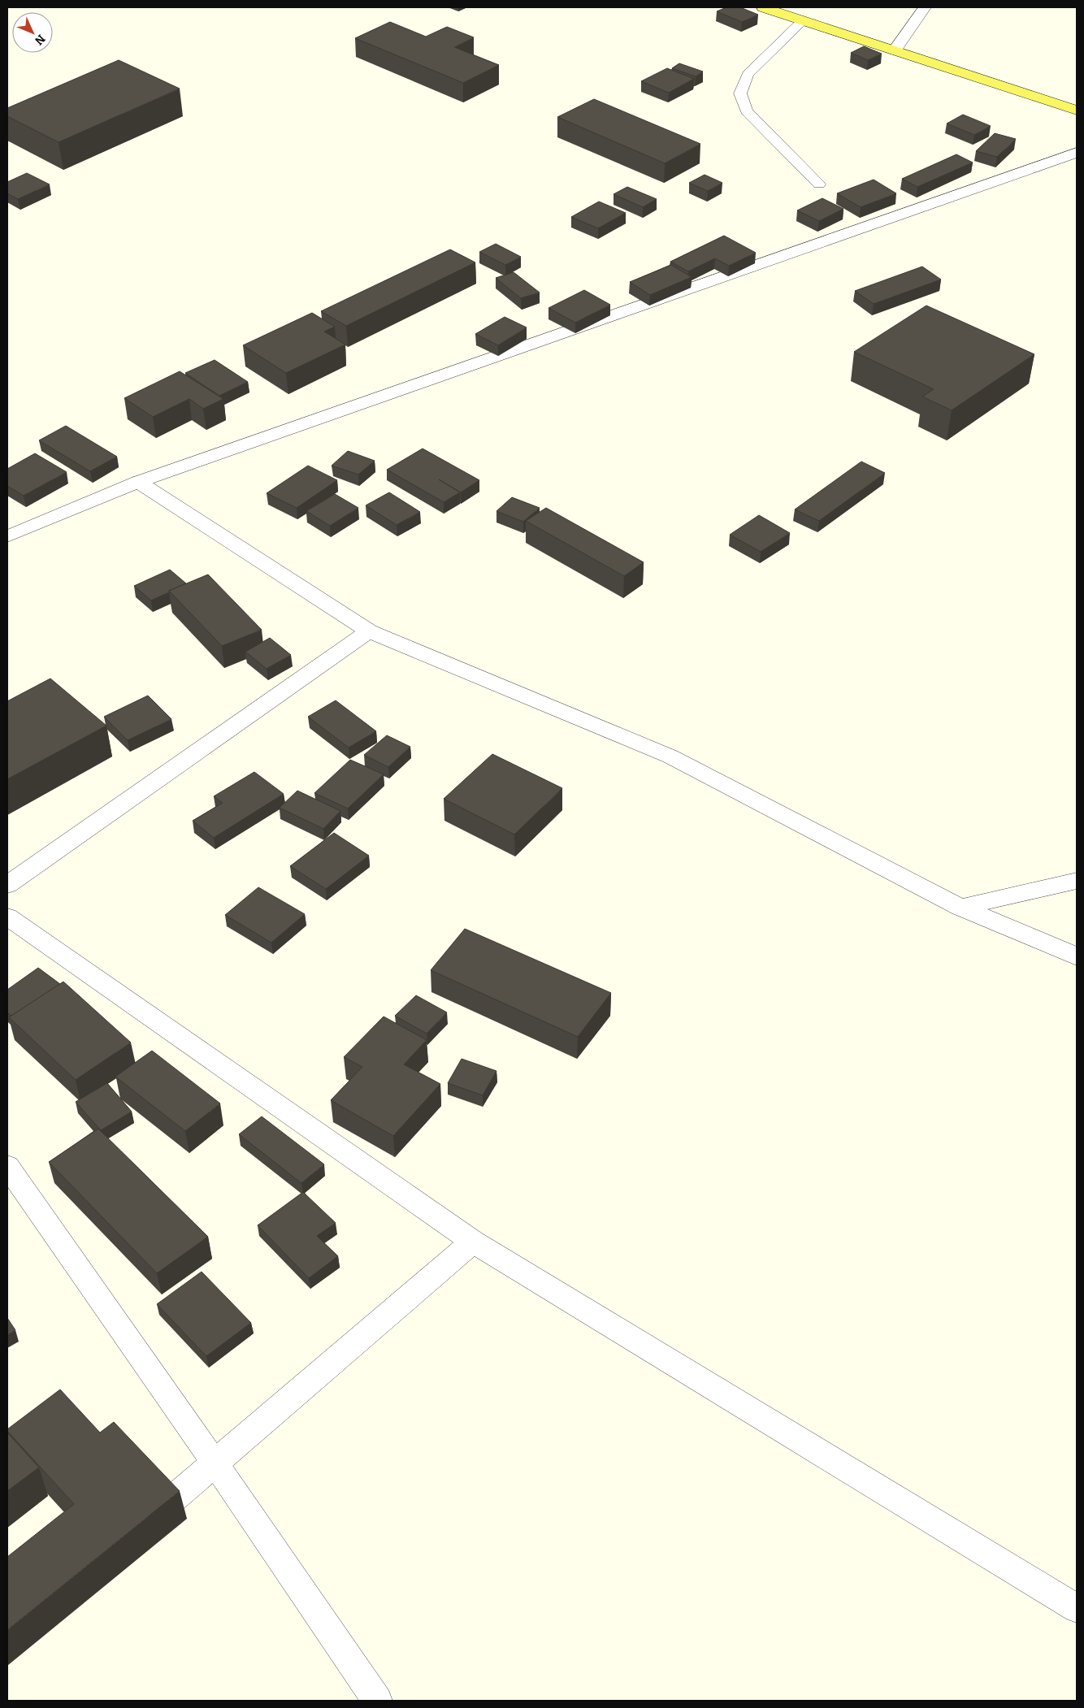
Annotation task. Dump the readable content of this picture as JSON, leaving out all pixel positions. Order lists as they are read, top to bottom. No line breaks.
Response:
{"north":"bottom right"}
